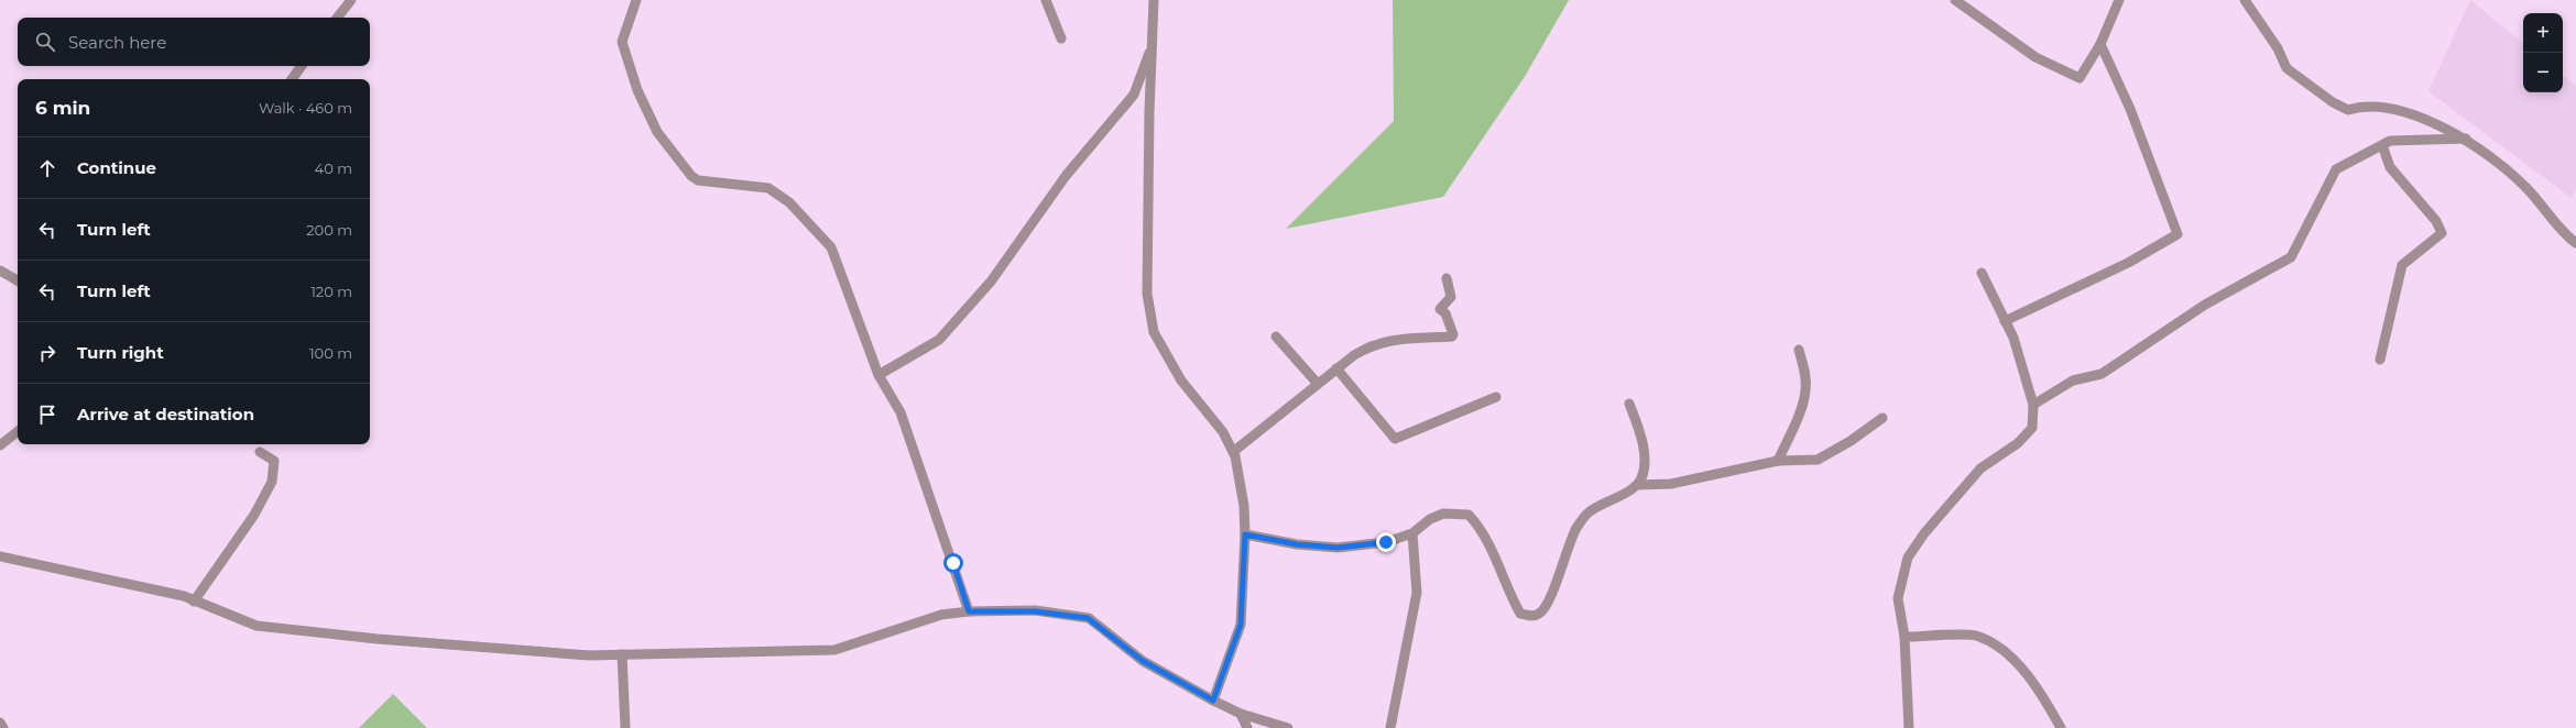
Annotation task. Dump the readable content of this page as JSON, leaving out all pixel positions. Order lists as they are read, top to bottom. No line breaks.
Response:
{"page":{"map_buttons":["+","−"],"search":"Search here","heading":["6 min","Walk · 460 m"],"list":[["Continue","40 m"],["Turn left","200 m"],["Turn left","120 m"],["Turn right","100 m"],"Arrive at destination"]}}
